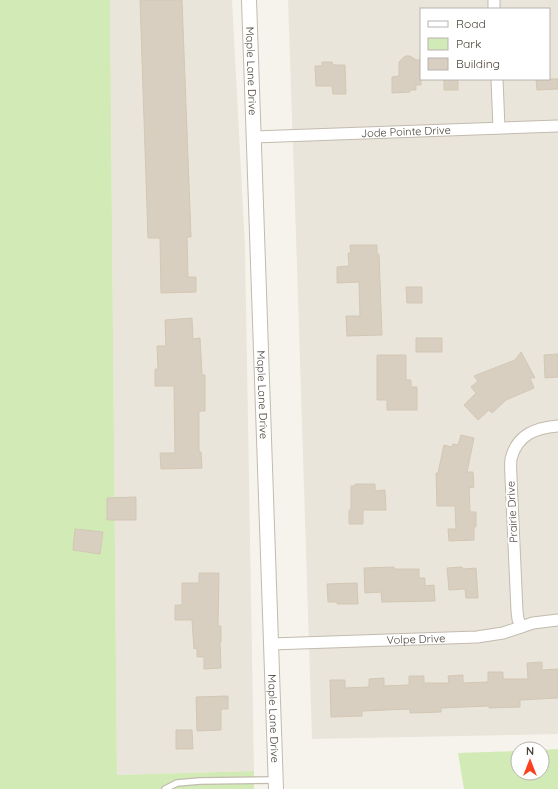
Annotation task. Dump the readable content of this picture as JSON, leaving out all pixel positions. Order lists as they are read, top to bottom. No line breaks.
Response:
{"streets":{"street":["Maple Lane Drive","Jode Pointe Drive","Prairie Drive","Volpe Drive"]},"crossings":[["Maple Lane Drive","Jode Pointe Drive"],["Maple Lane Drive","Volpe Drive"],["Prairie Drive","Volpe Drive"]],"legend":["Road","Park","Building"],"north":"top"}
